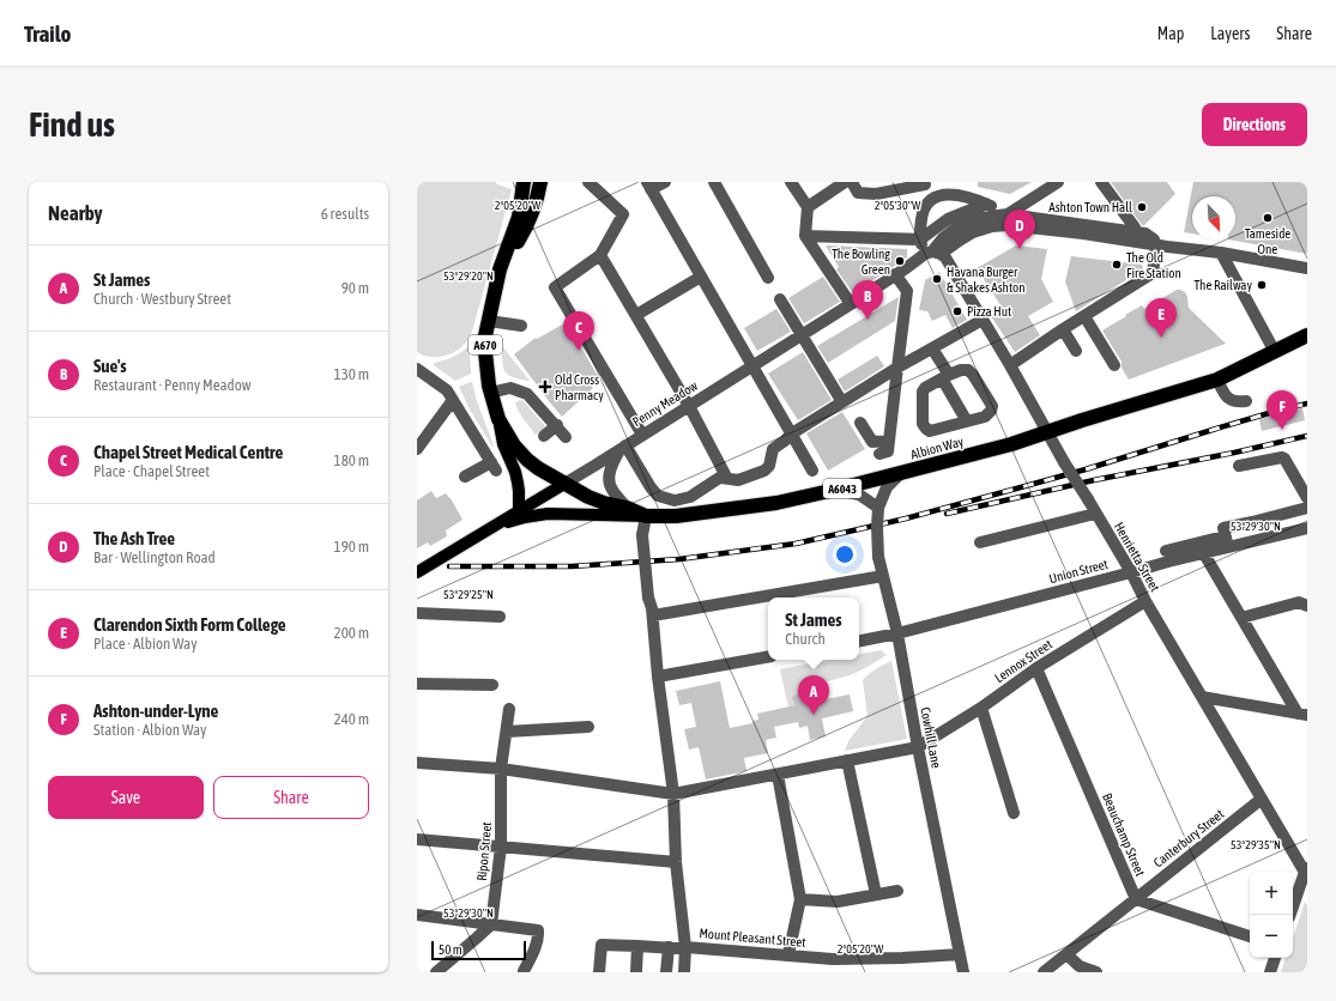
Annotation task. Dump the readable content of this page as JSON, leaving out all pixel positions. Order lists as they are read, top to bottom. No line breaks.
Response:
{"streets":{"highway":["A670","Albion Way","A6043"],"main road":["Penny Meadow"],"street":["Henrietta Street","Union Street","Lennox Street","Cowhill Lane","Beauchamp Street","Canterbury Street","Ripon Street","Mount Pleasant Street"]},"crossings":[["A670","Penny Meadow"],["A670","Albion Way"],["Penny Meadow","Albion Way"],["Penny Meadow","Henrietta Street"],["Albion Way","Henrietta Street"],["Albion Way","Cowhill Lane"],["Henrietta Street","Union Street"],["Henrietta Street","Lennox Street"],["Henrietta Street","Canterbury Street"],["Union Street","Cowhill Lane"],["Lennox Street","Cowhill Lane"],["Lennox Street","Beauchamp Street"],["Cowhill Lane","Mount Pleasant Street"],["Beauchamp Street","Canterbury Street"]],"places":{"other":["Ashton Town Hall","Tameside One","The Bowling Green","The Old Fire Station","Havana Burger & Shakes Ashton","The Railway","Pizza Hut"],"health":["Old Cross Pharmacy"]},"scale_bar":"50 m","north":"bottom right","page":{"header":"Trailo","nav":["Map","Layers","Share"],"buttons":["Directions",["Save","Share"]],"title":"Find us","heading":["Nearby","6 results"],"pins":["D","B","E","C","F","A"],"list":[{"mark":"A","name":"St James","note":"Church · Westbury Street","value":"90 m"},{"mark":"B","name":"Sue's","note":"Restaurant · Penny Meadow","value":"130 m"},{"mark":"C","name":"Chapel Street Medical Centre","note":"Place · Chapel Street","value":"180 m"},{"mark":"D","name":"The Ash Tree","note":"Bar · Wellington Road","value":"190 m"},{"mark":"E","name":"Clarendon Sixth Form College","note":"Place · Albion Way","value":"200 m"},{"mark":"F","name":"Ashton-under-Lyne","note":"Station · Albion Way","value":"240 m"}],"popup":["St James","Church"],"map_buttons":["+","−"],"scale":"50 m"},"coordinates":["2°05'20\"W","2°05'30\"W","53°29'20\"N","53°29'30\"N","53°29'25\"N","53°29'35\"N"]}
